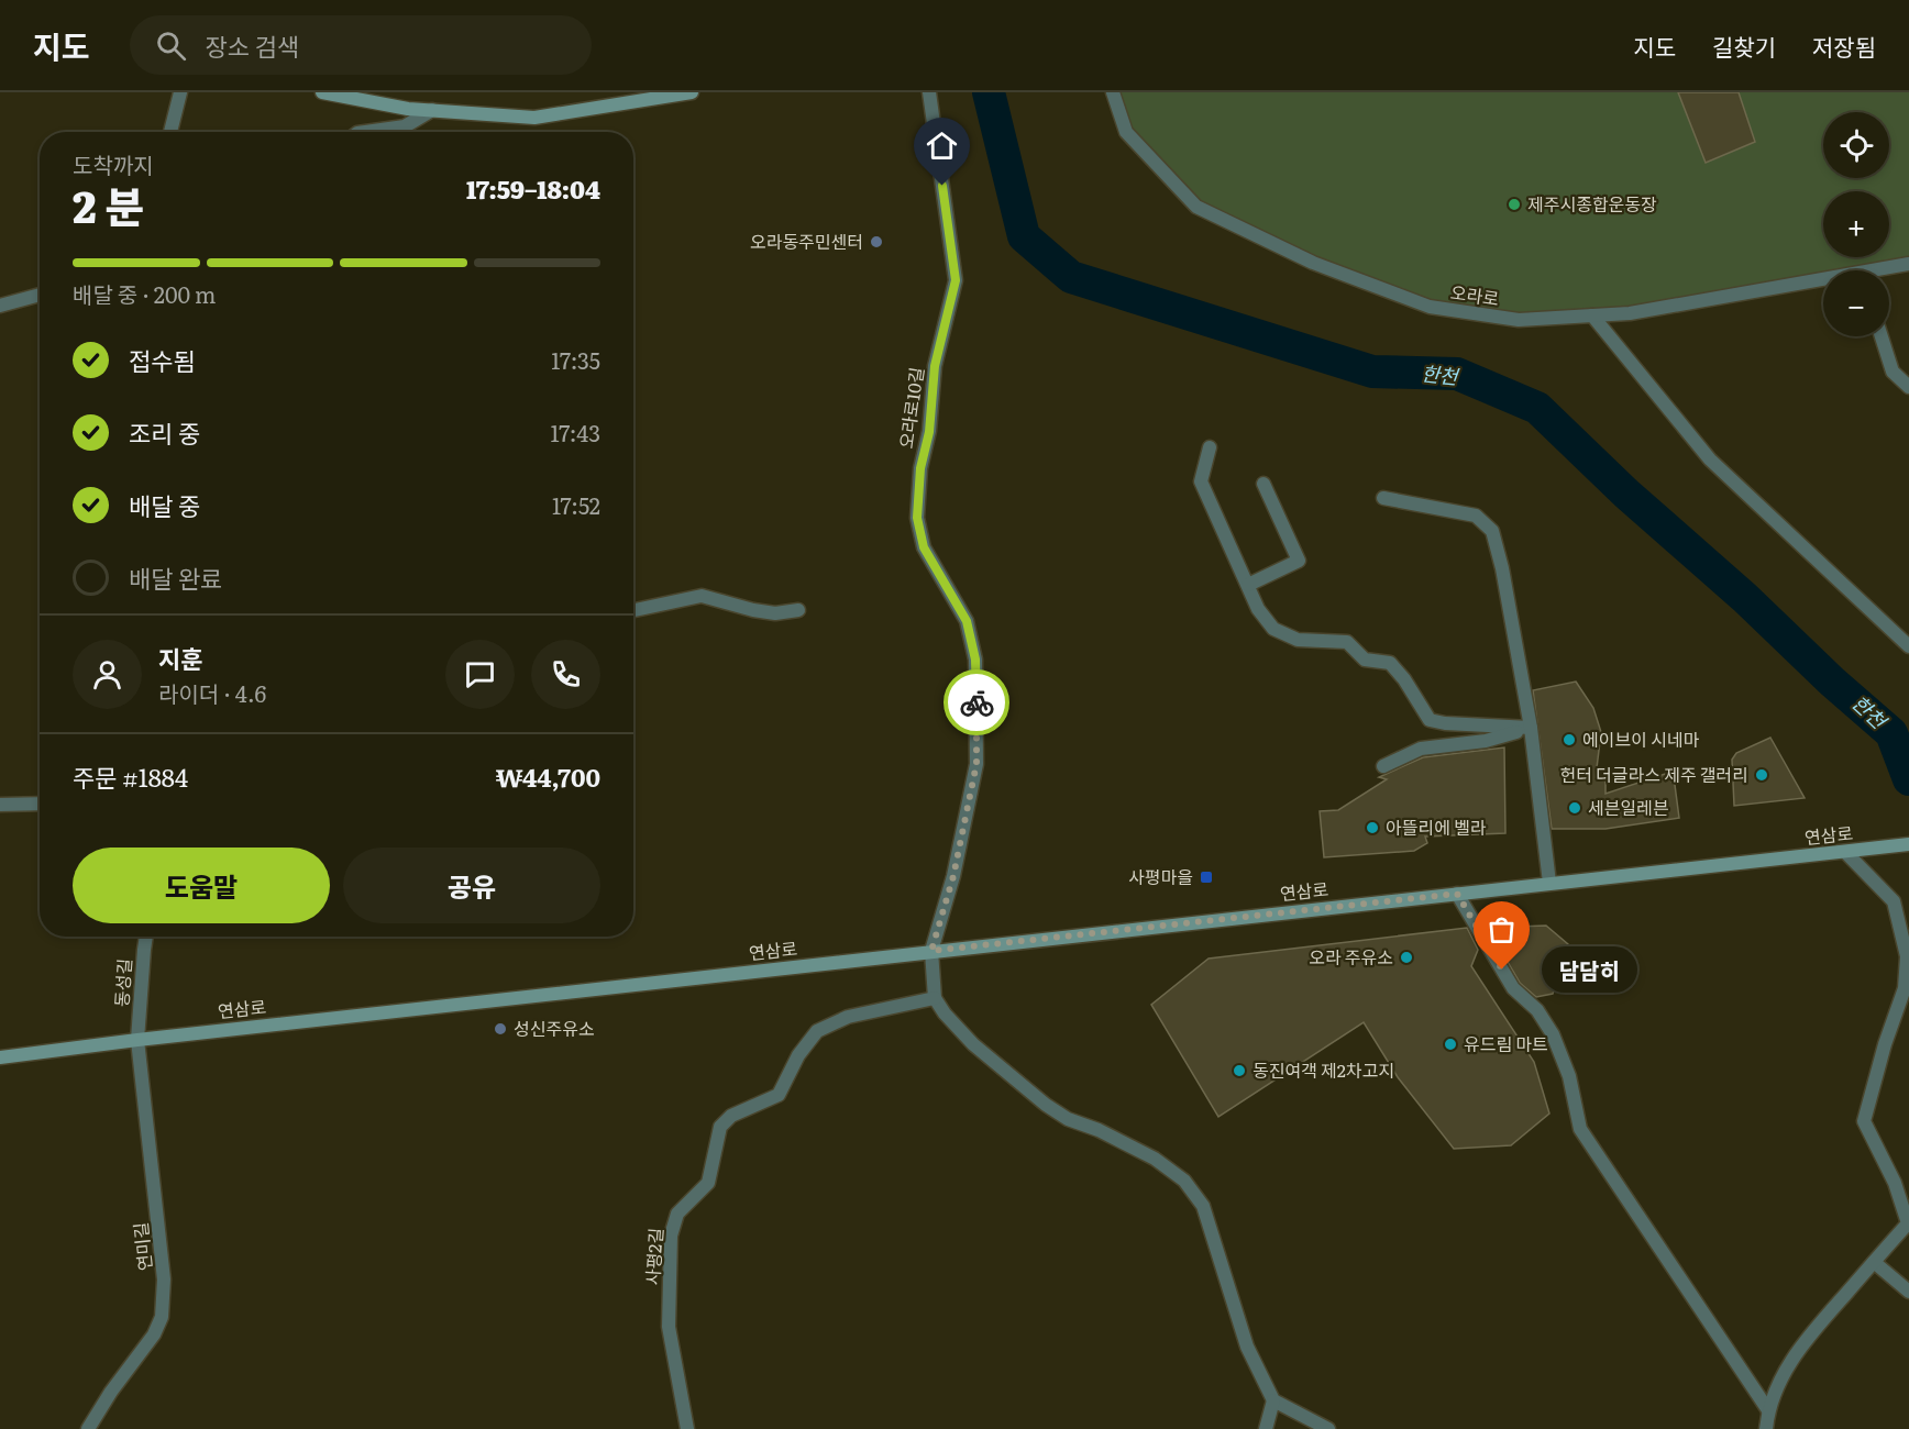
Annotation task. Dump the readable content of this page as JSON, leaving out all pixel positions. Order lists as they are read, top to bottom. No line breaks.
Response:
{"streets":{"main road":["연삼로"],"street":["오라로","오라로10길","동성길","연미길","사평2길"]},"crossings":[["오라로10길","연삼로"],["연삼로","동성길"],["연삼로","연미길"],["동성길","연미길"]],"water":["한천"],"places":{"other":["제주시종합운동장","오라동주민센터","에이브이 시네마","헌터 더글라스 제주 갤러리","세븐일레븐","아뜰리에 벨라","오라 주유소","담담히","성신주유소","유드림 마트","동진여객 제2차고지"],"transit":["사평마을"]},"page":{"header":"지도","search":"장소 검색","nav":["지도","길찾기","저장됨"],"map_buttons":["+","−"],"heading":["2 분","도착까지","17:59–18:04"],"panel":["지훈","라이더 · 4.6","주문 #1884","₩44,700"],"bar":"배달 중 · 200 m","list":[["접수됨","17:35"],["조리 중","17:43"],["배달 중","17:52"],"배달 완료"],"buttons":["도움말","공유"],"bubble":"담담히"}}
